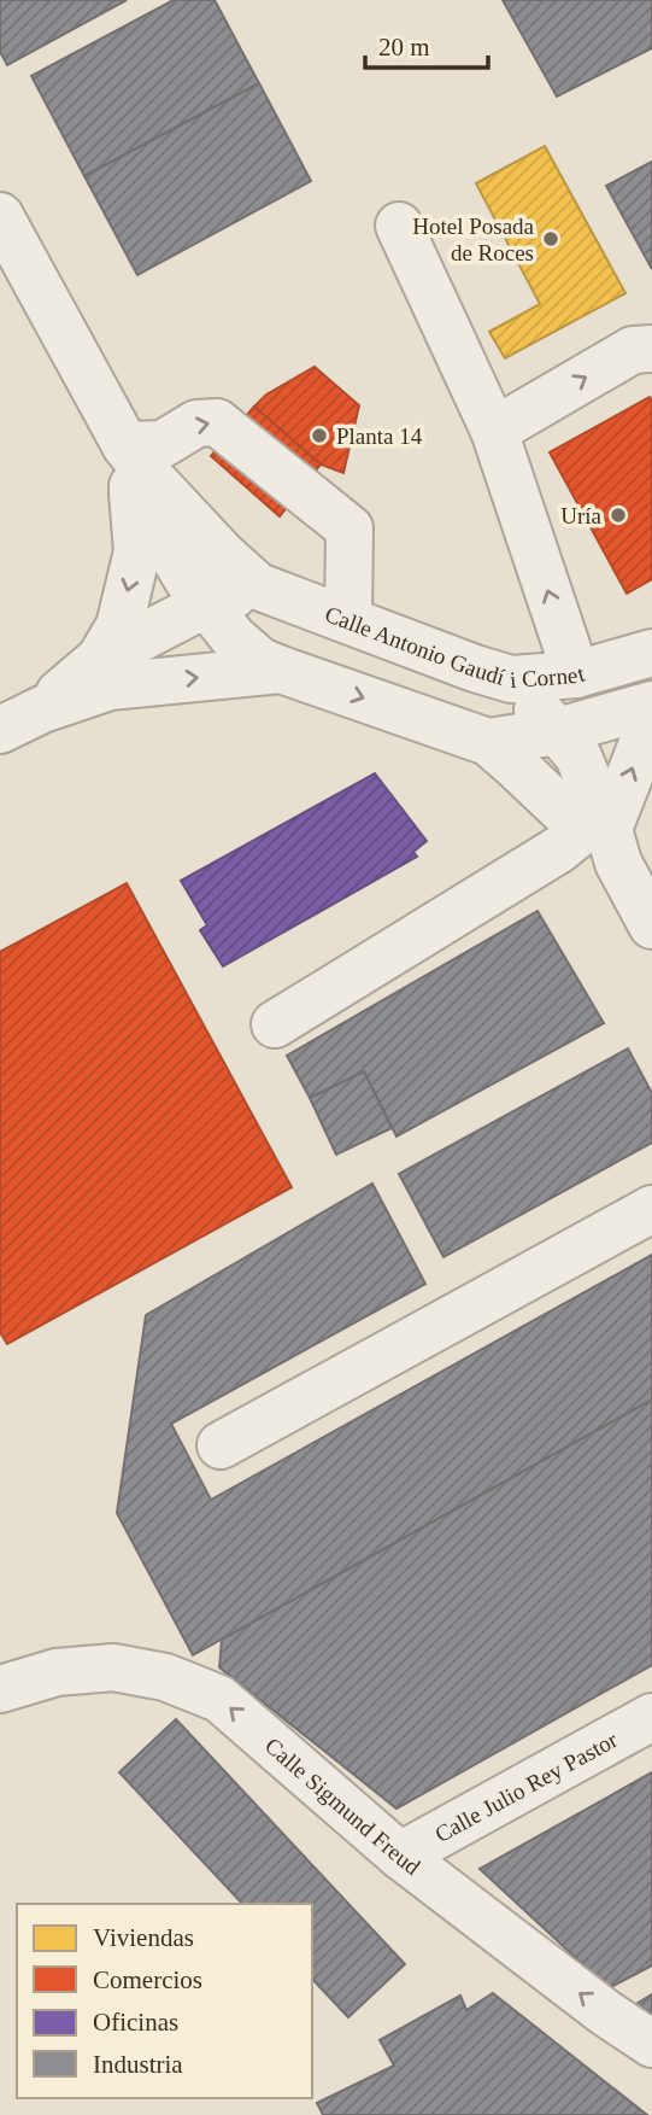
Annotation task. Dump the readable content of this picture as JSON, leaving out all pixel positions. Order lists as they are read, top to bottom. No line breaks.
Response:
{"streets":{"street":["Calle Antonio Gaudí i Cornet","Calle Julio Rey Pastor","Calle Sigmund Freud"]},"crossings":[["Calle Julio Rey Pastor","Calle Sigmund Freud"]],"one_way":["Calle Sigmund Freud"],"places":["Hotel Posada de Roces","Planta 14","Uría"],"legend":["Viviendas","Comercios","Oficinas","Industria"],"scale_bar":"20 m"}
